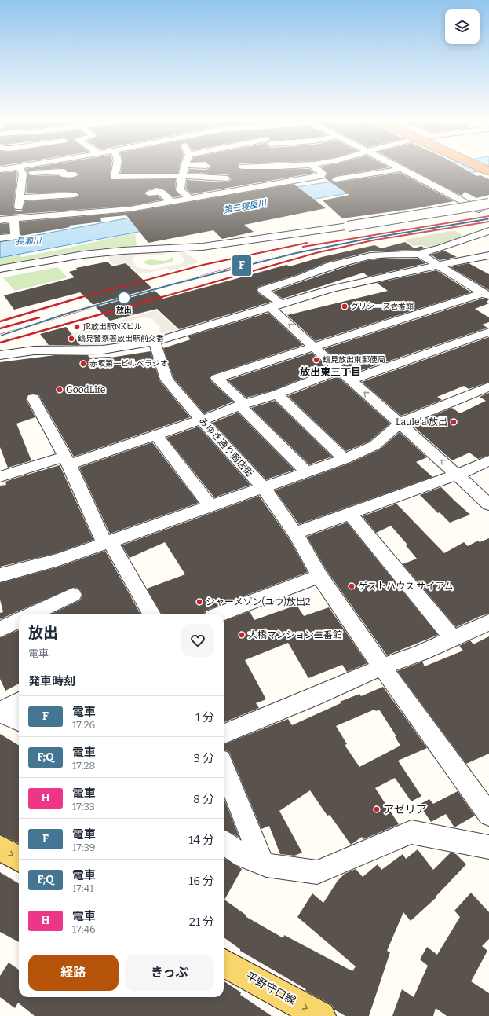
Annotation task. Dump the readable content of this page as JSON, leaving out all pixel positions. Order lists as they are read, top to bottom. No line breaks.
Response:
{"streets":{"main road":["平野守口線"],"street":["みゆき通り商店街"]},"one_way":["平野守口線"],"districts":["放出東三丁目"],"water":["第二寝屋川","長瀬川"],"places":["放出","グリシーヌ壱番館","JR放出駅NKビル","鶴見警察署放出駅前交番","鶴見放出東郵便局","赤坂第一ビルべラジオ","GoodLife","Laule'a 放出","ゲストハウス サイアム","シャーメゾン(ユウ)放出2","大橋マンション二番館","アゼリア"],"page":{"on_map":"F","heading":[["放出","電車"],"発車時刻"],"list":[{"mark":"F","name":"電車","note":"17:26","value":"1 分"},{"mark":"F;Q","name":"電車","note":"17:28","value":"3 分"},{"mark":"H","name":"電車","note":"17:33","value":"8 分"},{"mark":"F","name":"電車","note":"17:39","value":"14 分"},{"mark":"F;Q","name":"電車","note":"17:41","value":"16 分"},{"mark":"H","name":"電車","note":"17:46","value":"21 分"}],"buttons":["経路","きっぷ"]}}
